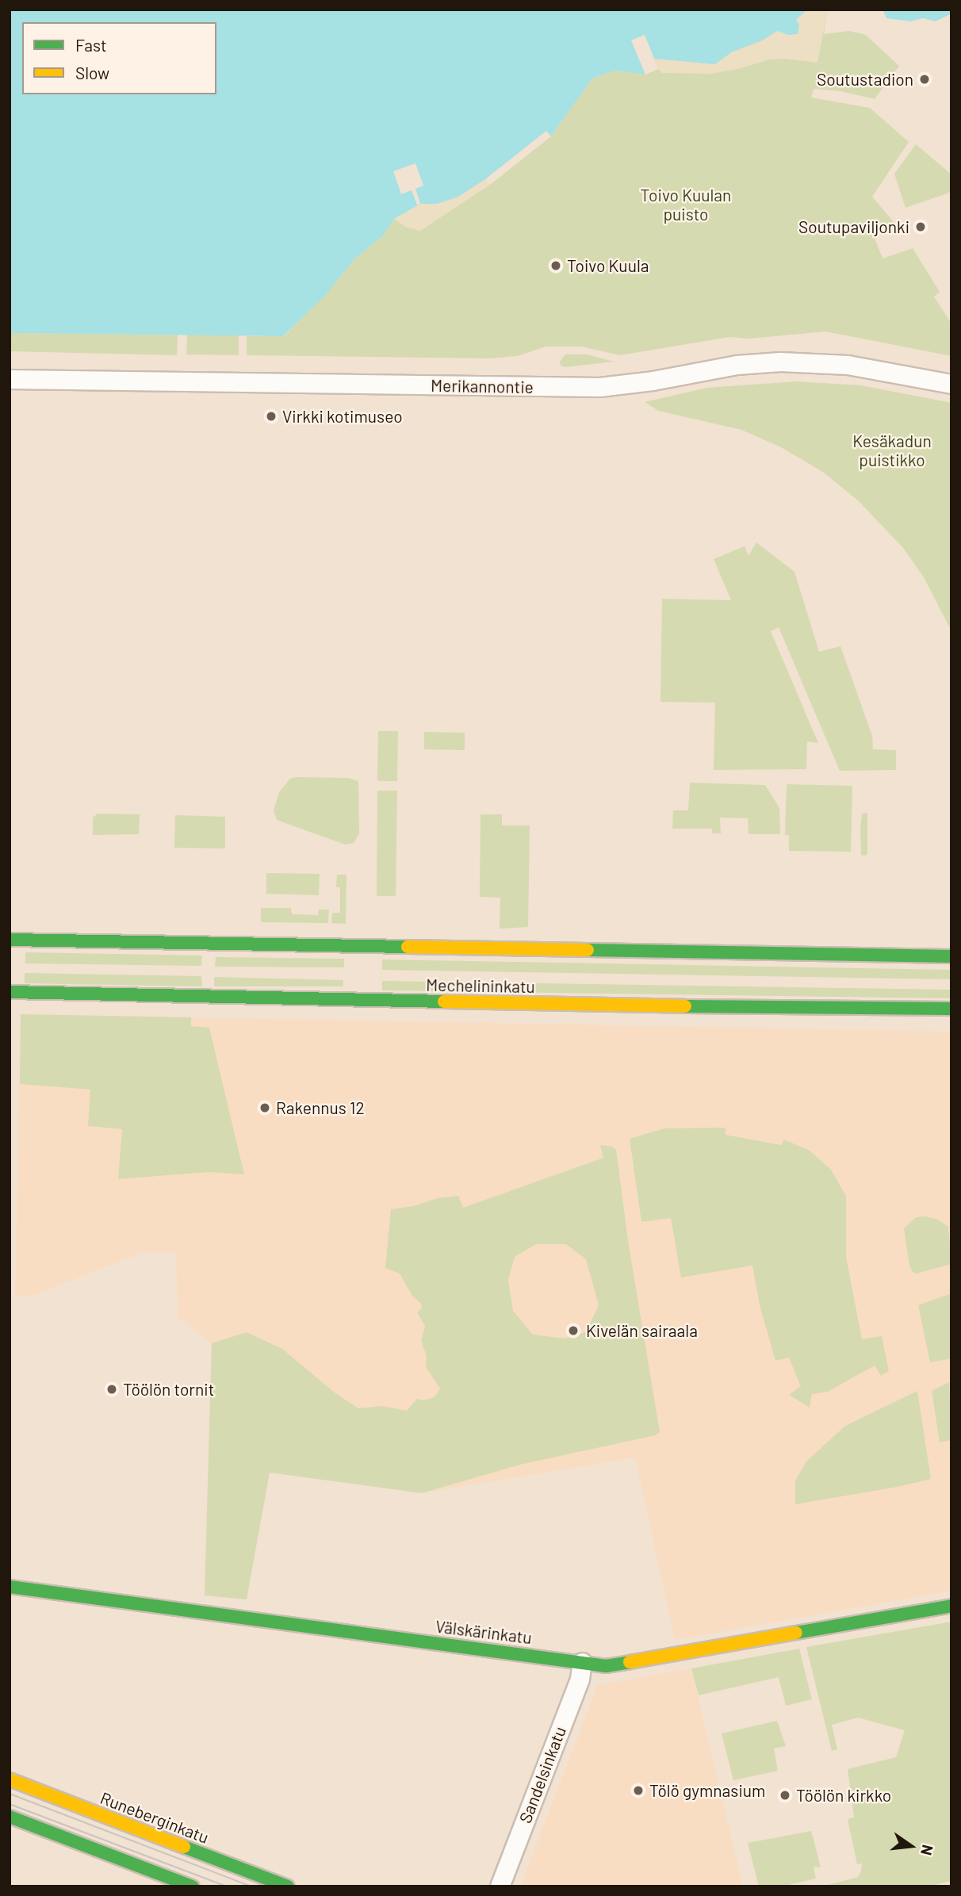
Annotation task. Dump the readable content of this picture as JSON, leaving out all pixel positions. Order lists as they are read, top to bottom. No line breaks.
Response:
{"streets":{"main road":["Mechelininkatu","Välskärinkatu","Runeberginkatu"],"street":["Merikannontie","Sandelsinkatu"]},"crossings":[["Välskärinkatu","Sandelsinkatu"]],"parks":["Toivo Kuulan puisto","Kesäkadun puistikko"],"places":["Soutustadion","Soutupaviljonki","Toivo Kuula","Virkki kotimuseo","Rakennus 12","Kivelän sairaala","Töölön tornit","Tölö gymnasium","Töölön kirkko"],"legend":["Fast","Slow"],"north":"right"}
